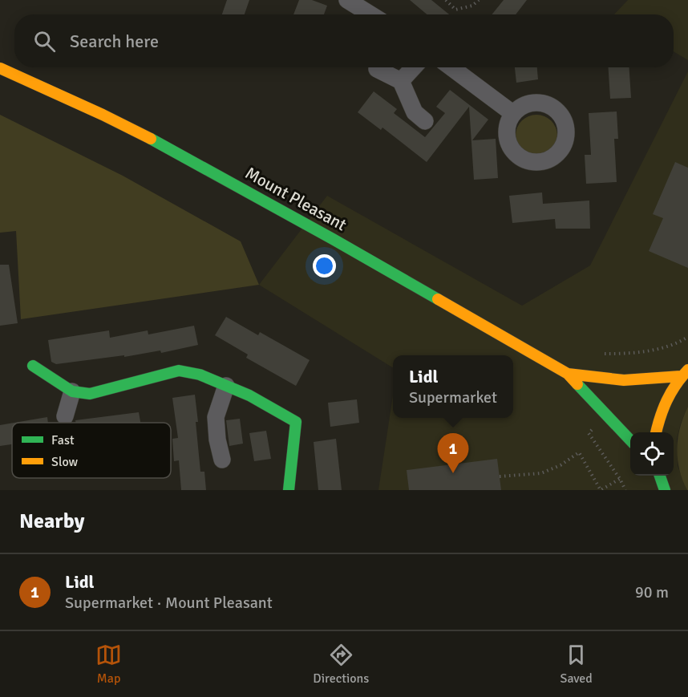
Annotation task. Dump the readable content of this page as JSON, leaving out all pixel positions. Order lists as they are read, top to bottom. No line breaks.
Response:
{"streets":{"main road":["Mount Pleasant"]},"legend":["Fast","Slow"],"page":{"search":"Search here","popup":["Lidl","Supermarket"],"pins":"1","heading":"Nearby","list":[{"mark":"1","name":"Lidl","note":"Supermarket · Mount Pleasant","value":"90 m"}],"nav":["Map","Directions","Saved"]}}
